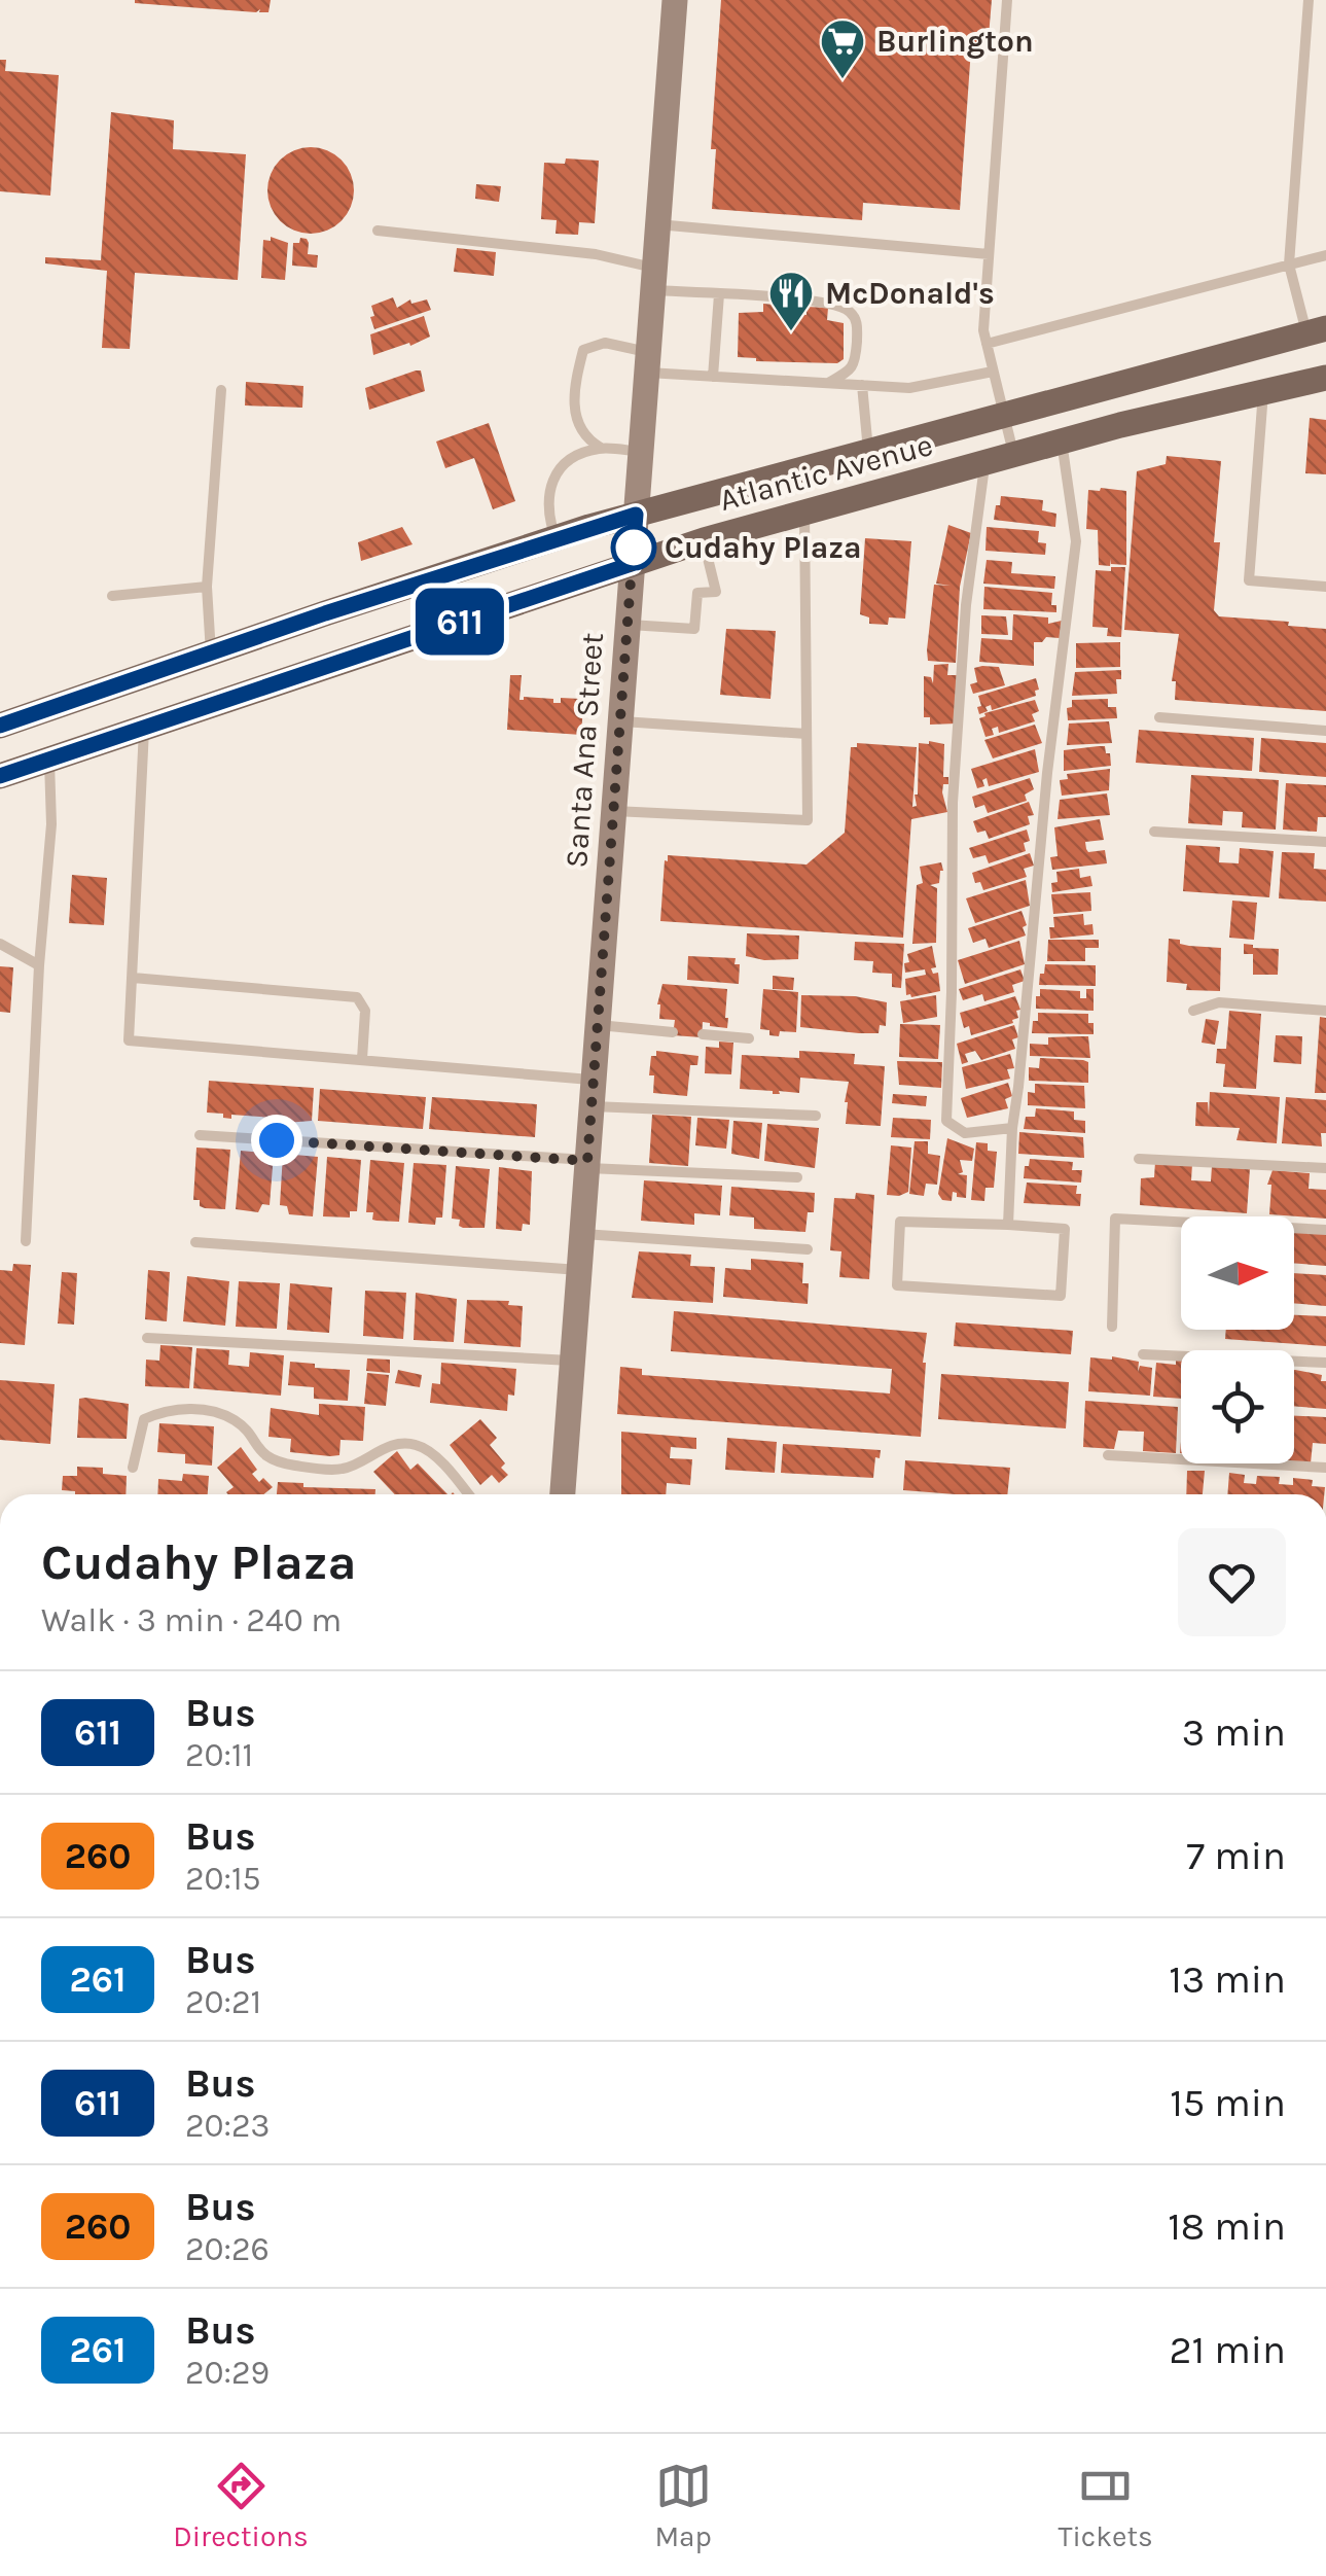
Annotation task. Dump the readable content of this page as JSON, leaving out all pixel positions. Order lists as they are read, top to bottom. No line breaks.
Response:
{"streets":{"main road":["Atlantic Avenue"],"street":["Santa Ana Street"]},"crossings":[["Atlantic Avenue","Santa Ana Street"]],"places":{"supermarket":["Burlington"],"restaurant":["McDonald's"],"other":["Cudahy Plaza"]},"lines":["bus line 611"],"north":"right","page":{"on_map":"611","heading":["Cudahy Plaza","Walk · 3 min · 240 m"],"list":[{"mark":"611","name":"Bus","note":"20:11","value":"3 min"},{"mark":"260","name":"Bus","note":"20:15","value":"7 min"},{"mark":"261","name":"Bus","note":"20:21","value":"13 min"},{"mark":"611","name":"Bus","note":"20:23","value":"15 min"},{"mark":"260","name":"Bus","note":"20:26","value":"18 min"},{"mark":"261","name":"Bus","note":"20:29","value":"21 min"}],"tabs":["Directions","Map","Tickets"]}}
